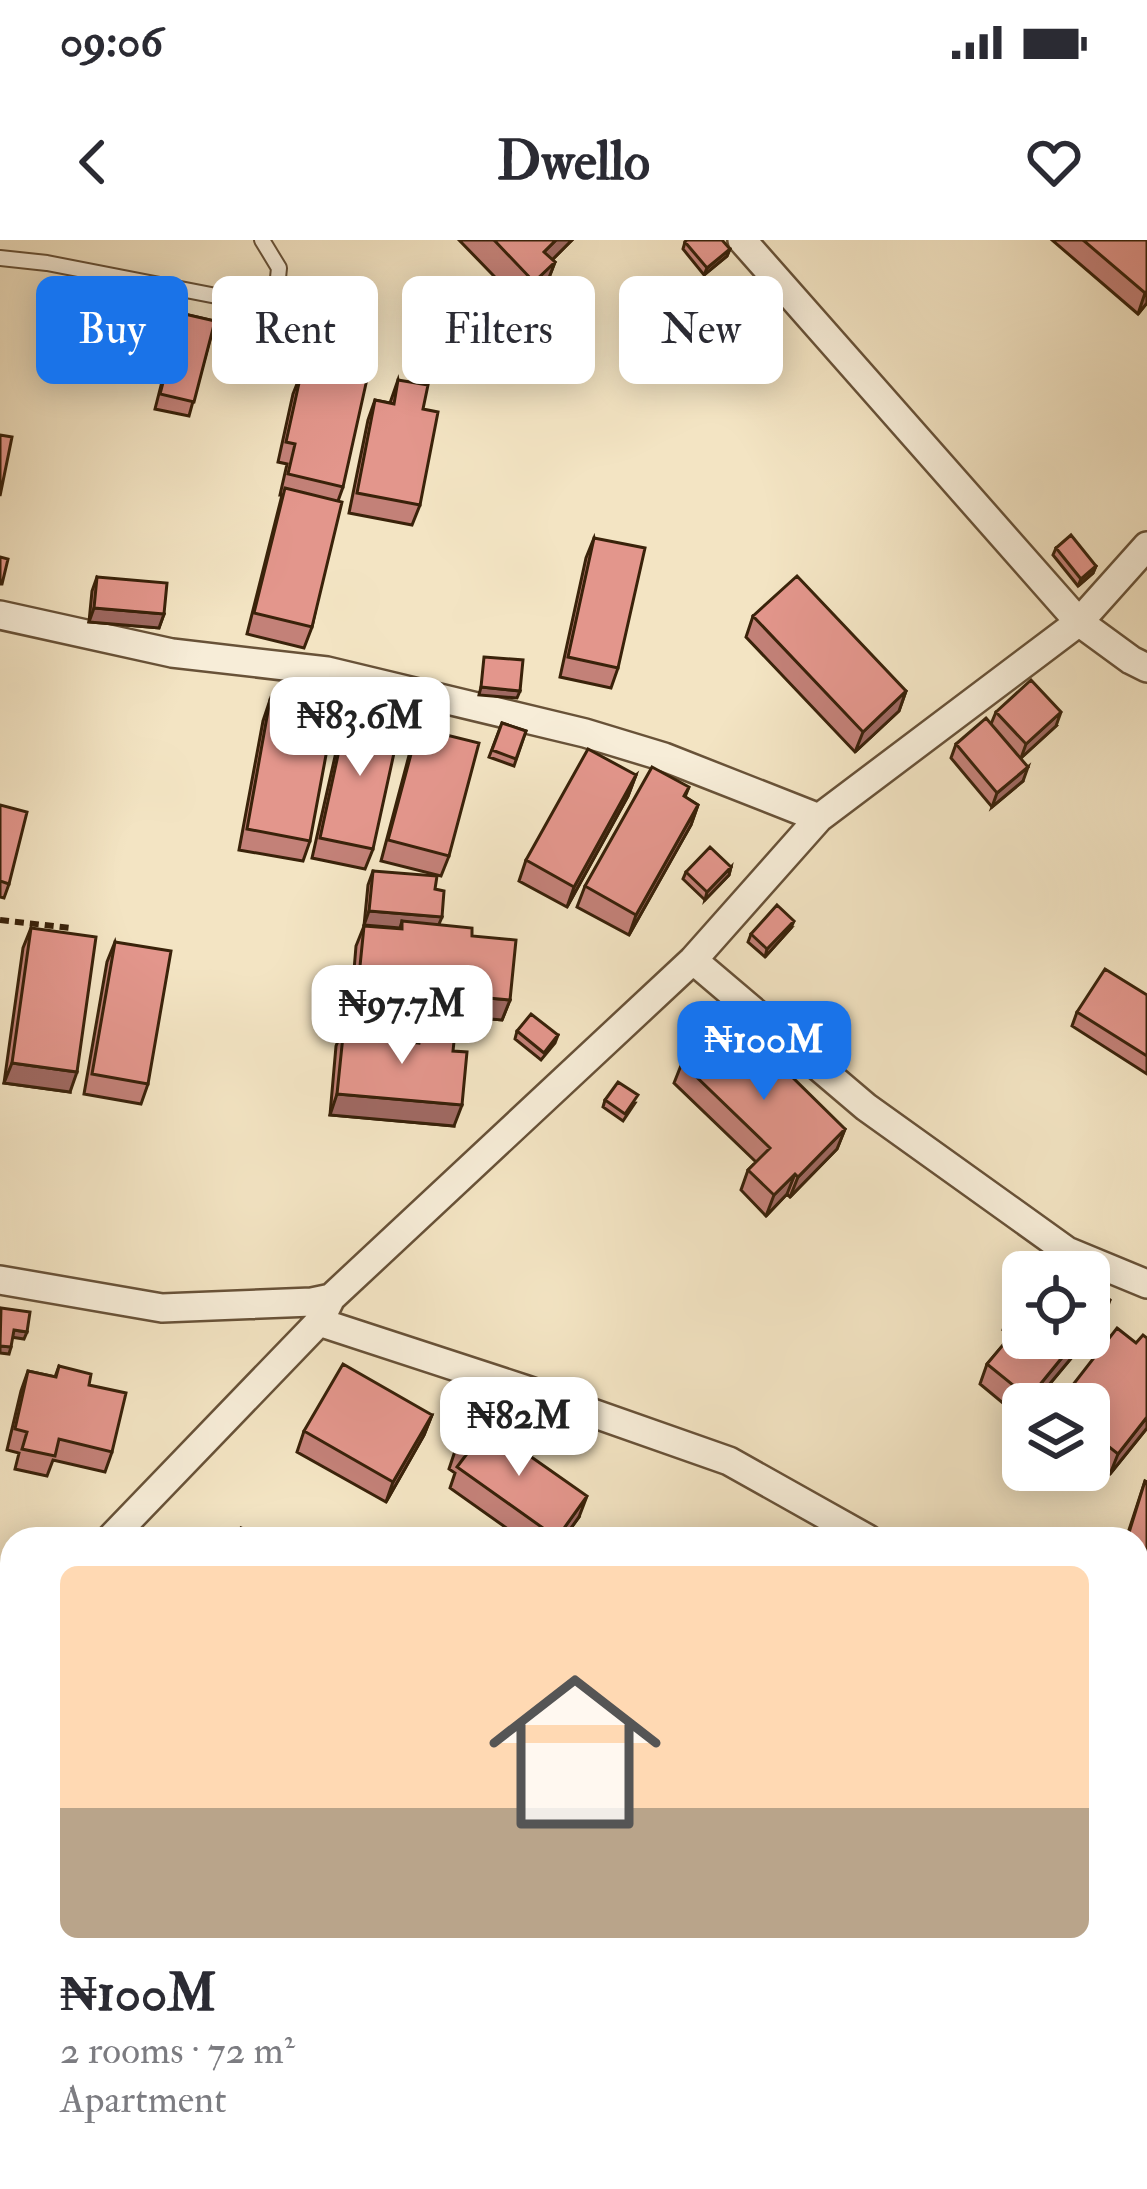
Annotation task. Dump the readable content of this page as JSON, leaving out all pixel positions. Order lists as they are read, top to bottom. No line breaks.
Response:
{"page":{"status":"09:06","header":"Dwello","chip":["Buy","Rent","Filters","New"],"price":["₦83.6M","₦97.7M","₦100M","₦82M"],"list":[{"name":"₦100M","note":"2 rooms · 72 m² · Apartment"}]}}
